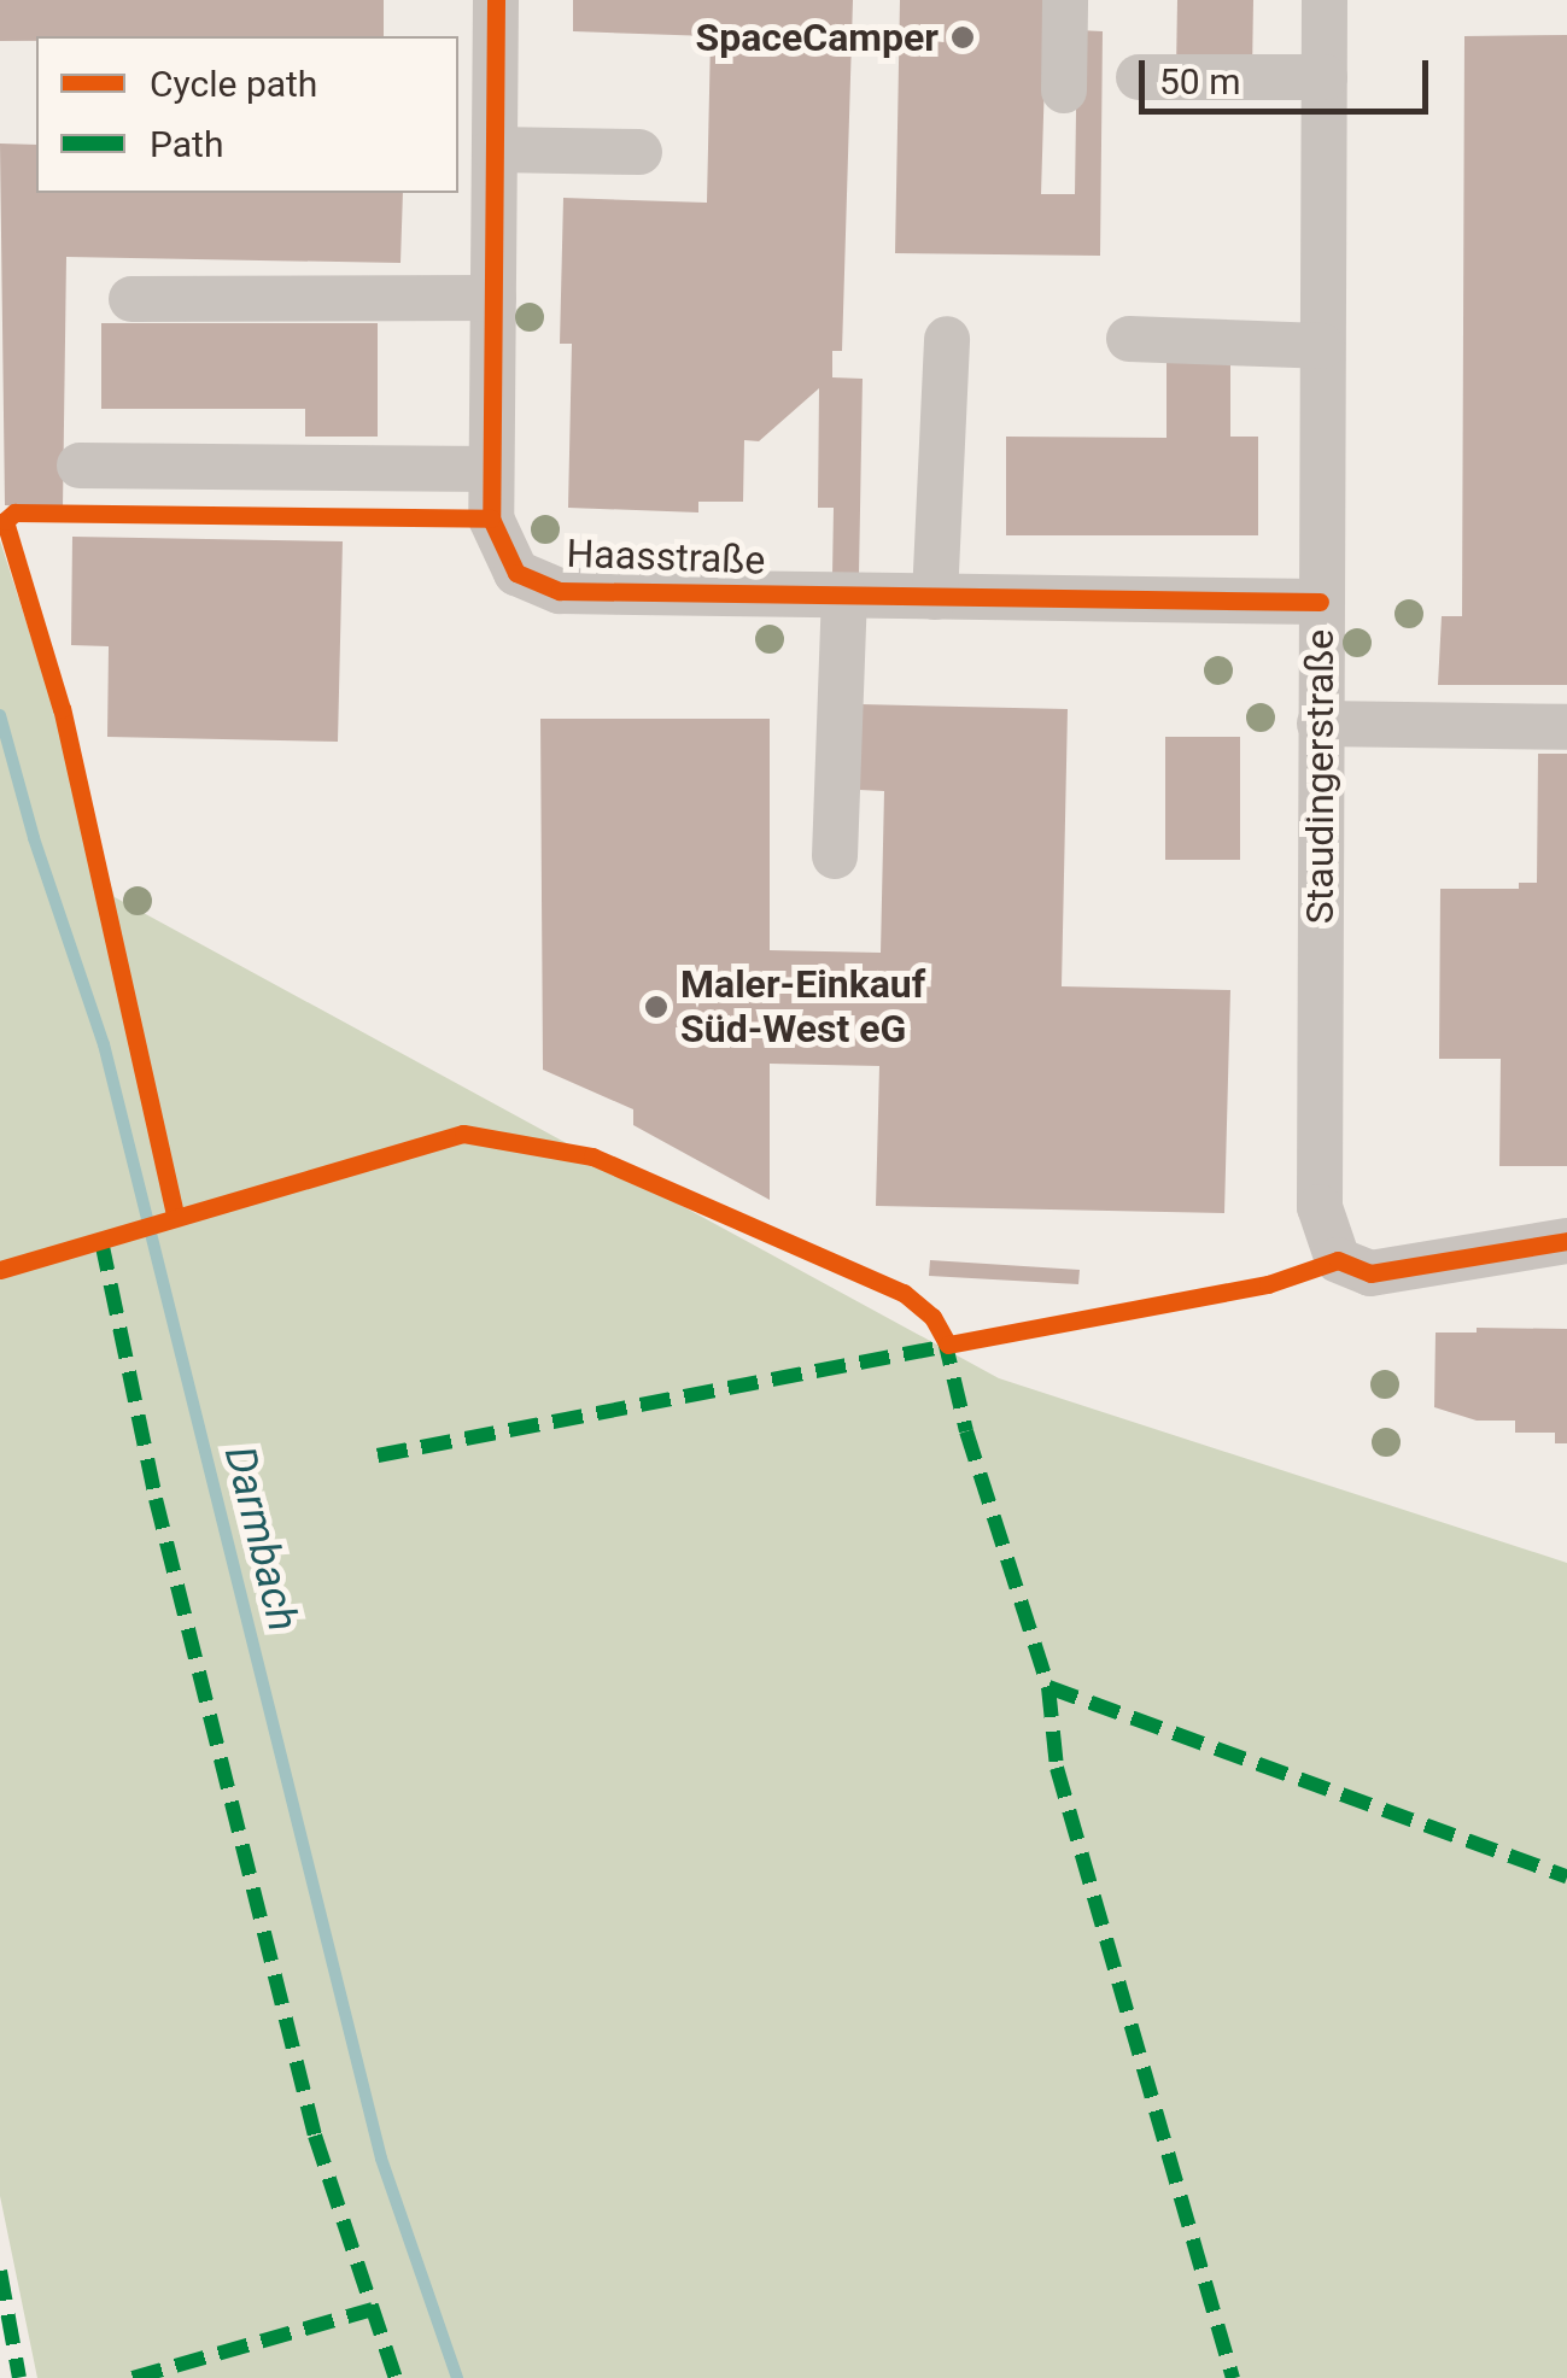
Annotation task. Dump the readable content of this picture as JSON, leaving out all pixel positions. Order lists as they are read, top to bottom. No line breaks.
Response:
{"streets":{"street":["Haasstraße","Staudingerstraße"]},"crossings":[["Haasstraße","Staudingerstraße"]],"water":["Darmbach"],"places":["SpaceCamper","Maler-Einkauf Süd-West eG"],"legend":["Cycle path","Path"],"scale_bar":"50 m"}
